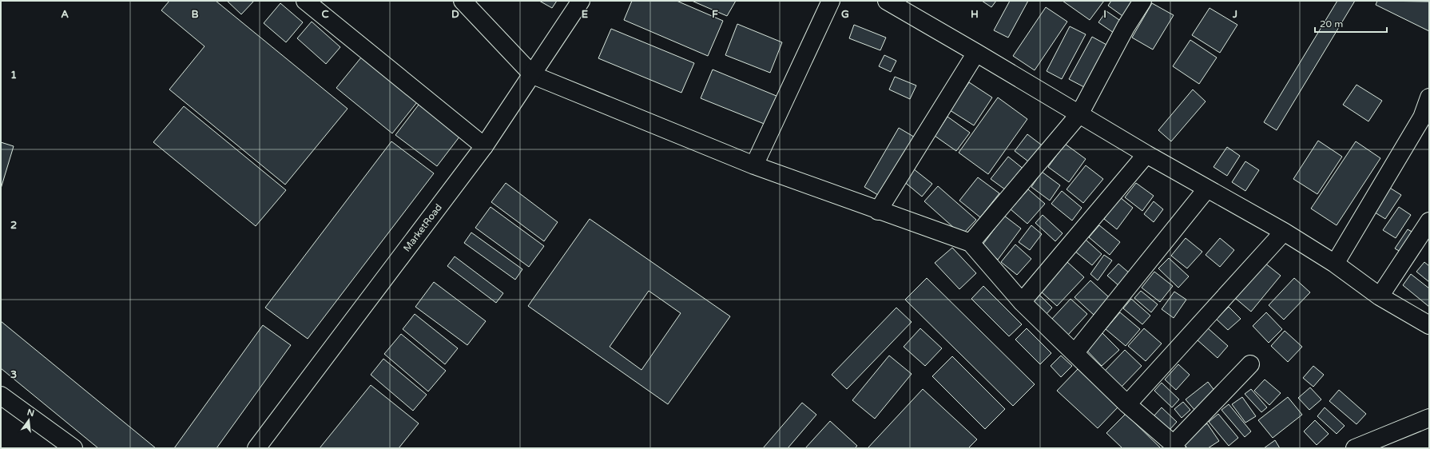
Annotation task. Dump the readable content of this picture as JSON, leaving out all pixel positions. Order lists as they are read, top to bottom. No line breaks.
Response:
{"streets":{"street":["MarketRoad"]},"scale_bar":"20 m","north":"top","grid":{"columns":["A","B","C","D","E","F","G","H","I","J"],"rows":["1","2","3"]}}
